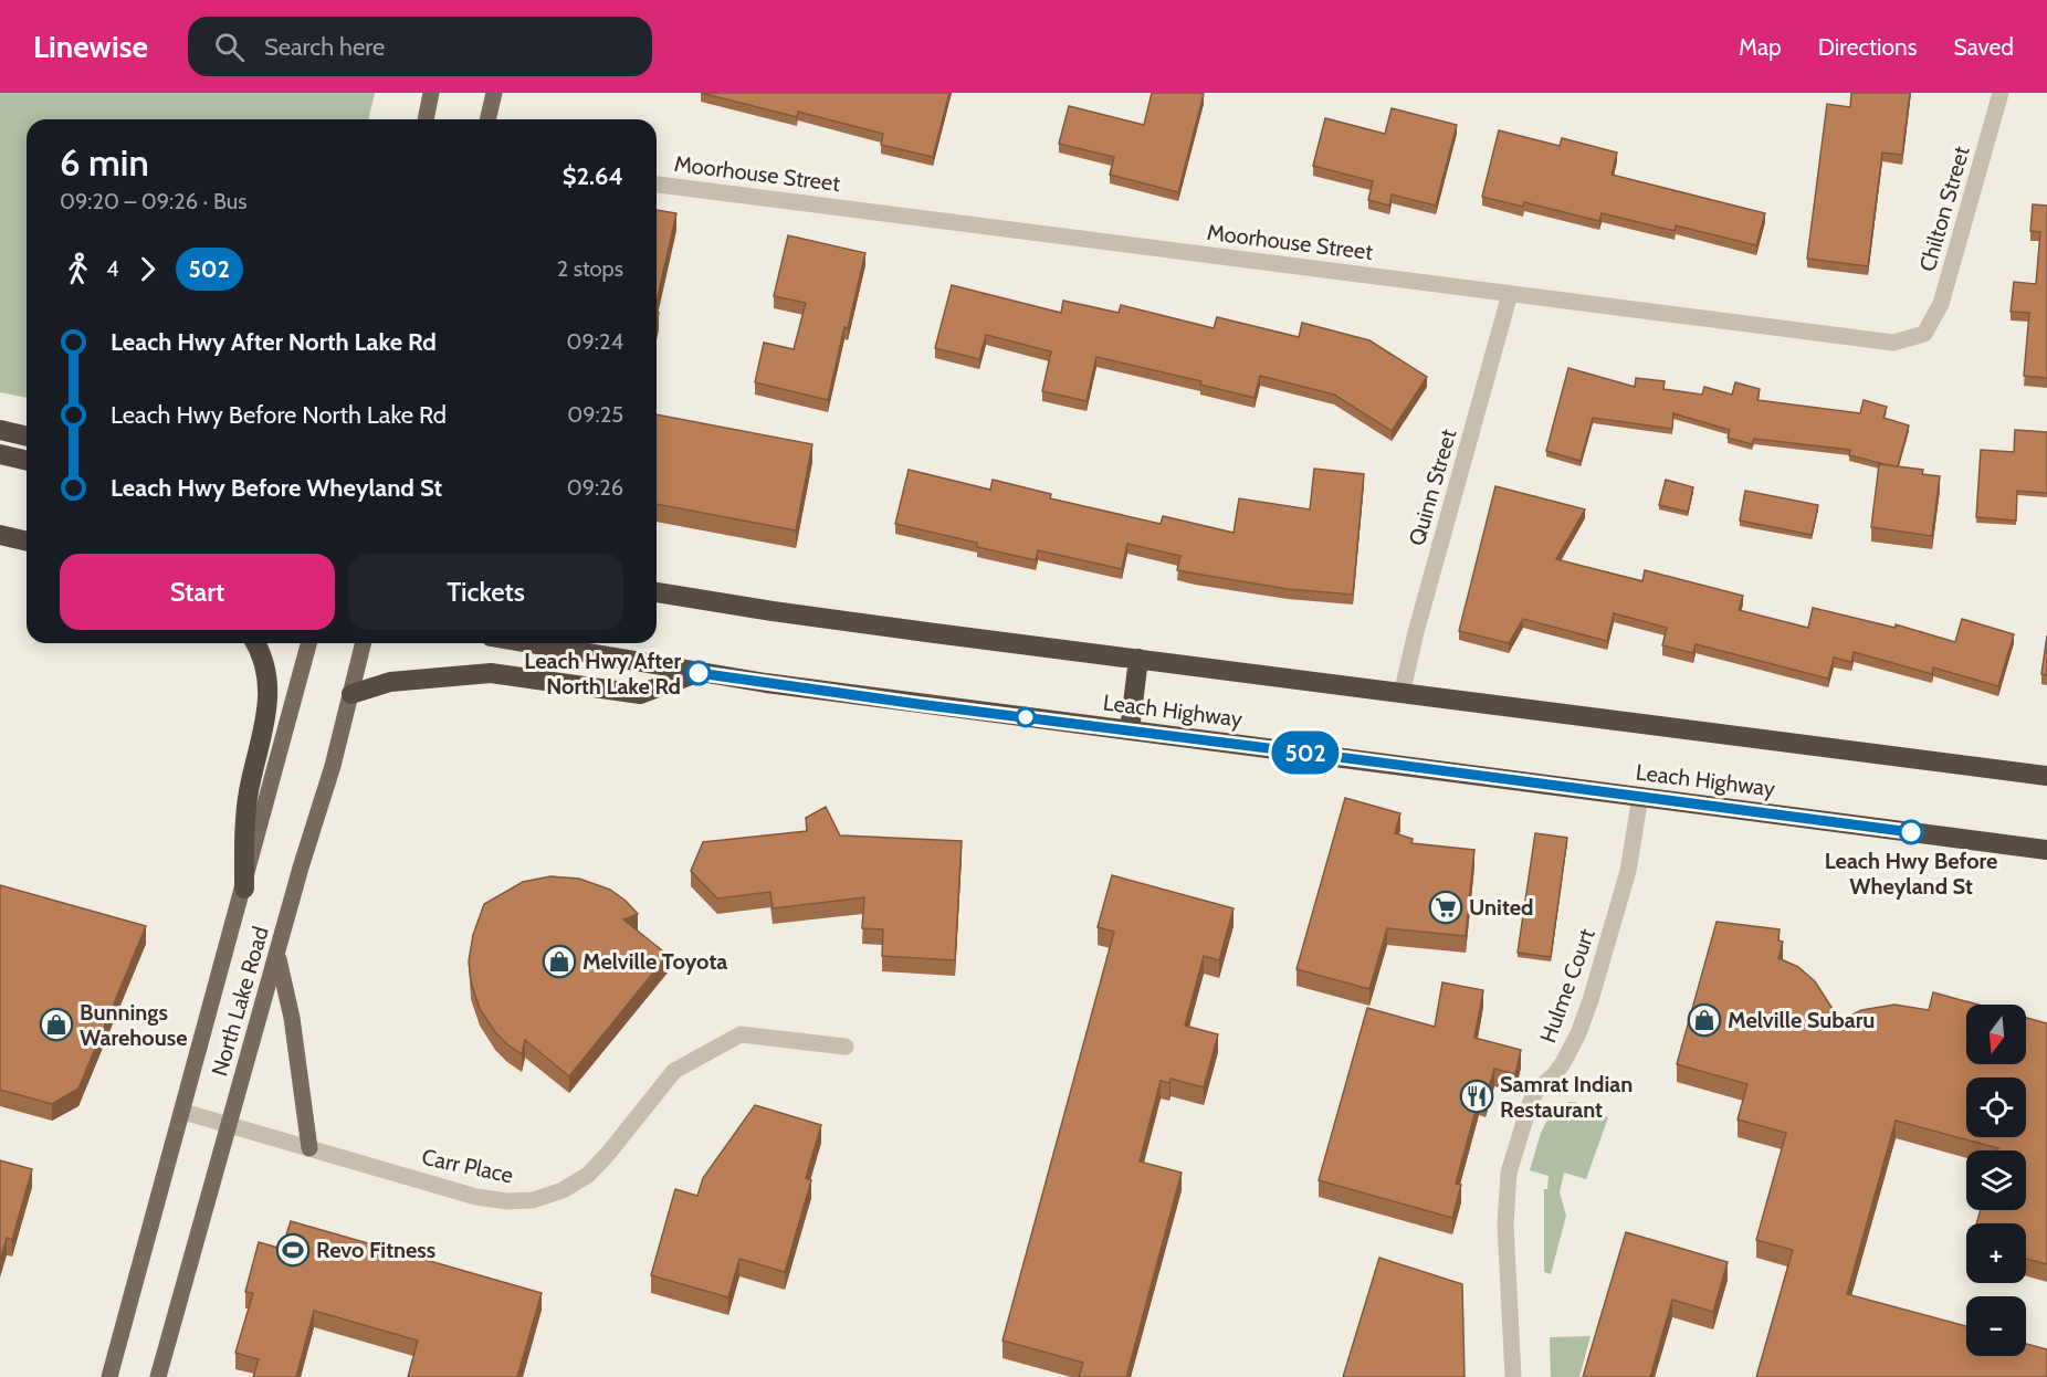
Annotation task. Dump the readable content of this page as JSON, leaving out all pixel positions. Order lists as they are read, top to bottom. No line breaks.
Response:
{"streets":{"highway":["Leach Highway"],"main road":["North Lake Road"],"street":["Moorhouse Street","Chilton Street","Quinn Street","Hulme Court","Carr Place"]},"crossings":[["Moorhouse Street","Chilton Street"],["Moorhouse Street","Quinn Street"],["Leach Highway","Hulme Court"],["North Lake Road","Carr Place"]],"places":{"other":["Leach Hwy After North Lake Rd","Leach Hwy Before Wheyland St"],"supermarket":["United"],"shop":["Melville Toyota","Melville Subaru","Bunnings Warehouse"],"restaurant":["Samrat Indian Restaurant"],"sports":["Revo Fitness"]},"lines":["bus line 502"],"north":"bottom","page":{"header":"Linewise","search":"Search here","nav":["Map","Directions","Saved"],"on_map":"502","heading":["6 min","09:20 – 09:26 · Bus","$2.64"],"legs":["4","502","2 stops"],"list":[{"name":"Leach Hwy After North Lake Rd","value":"09:24"},{"name":"Leach Hwy Before North Lake Rd","value":"09:25"},{"name":"Leach Hwy Before Wheyland St","value":"09:26"}],"buttons":["Start","Tickets"],"map_buttons":["+","−"]}}
